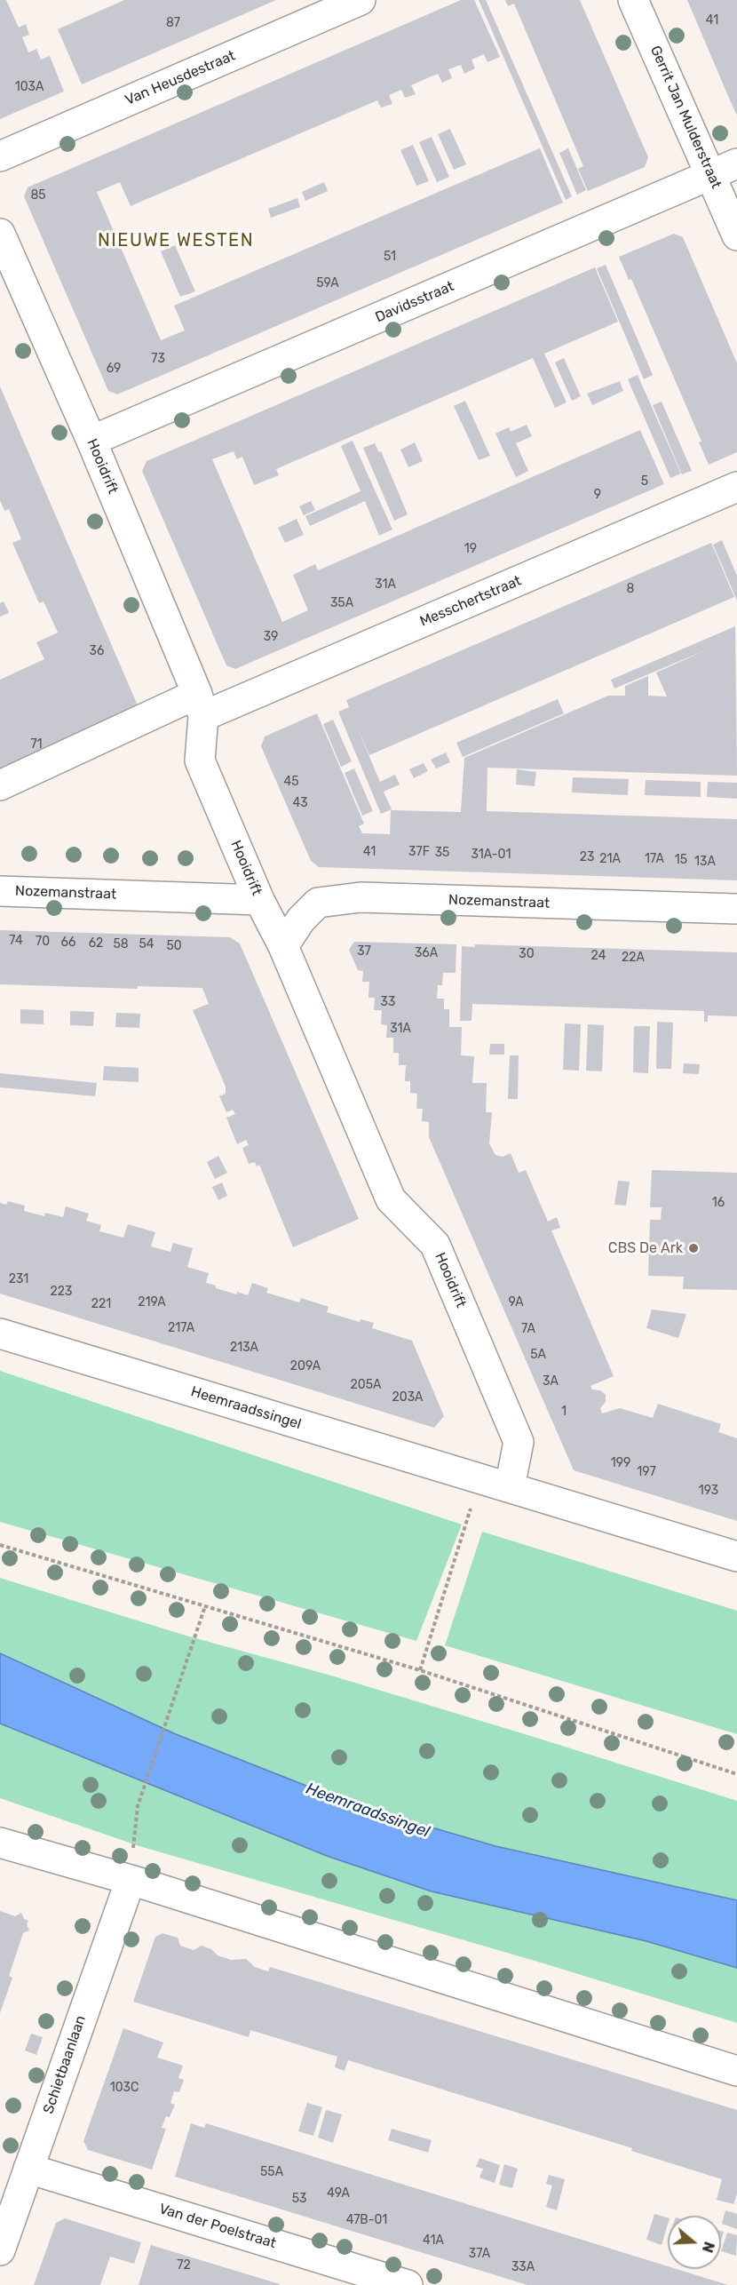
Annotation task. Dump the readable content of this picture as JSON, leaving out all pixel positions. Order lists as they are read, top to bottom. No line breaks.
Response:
{"streets":{"street":["Van Heusdestraat","Gerrit Jan Mulderstraat","Davidsstraat","Hooidrift","Messchertstraat","Nozemanstraat","Heemraadssingel","Schietbaanlaan","Van der Poelstraat"]},"crossings":[["Gerrit Jan Mulderstraat","Davidsstraat"],["Davidsstraat","Hooidrift"],["Hooidrift","Messchertstraat"],["Hooidrift","Nozemanstraat"],["Hooidrift","Heemraadssingel"],["Schietbaanlaan","Van der Poelstraat"]],"districts":["NIEUWE WESTEN"],"water":["Heemraadssingel"],"places":["CBS De Ark"],"house_numbers":["41","87","103A","85","51","59A","73","69","5","9","19","31A","8","35A","39","36","71","45","43","41","37F","35","31A-01","23","21A","17A","15","13A","74","70","66","62","58","54","50","37","36A","30","24","22A","33","31A","16","231","223","219A","9A","221","217A","7A","213A","5A","209A","3A","205A","203A","1","199","197","193","103C","55A","49A","53","47B-01","41A","37A","72","33A"],"north":"right"}
